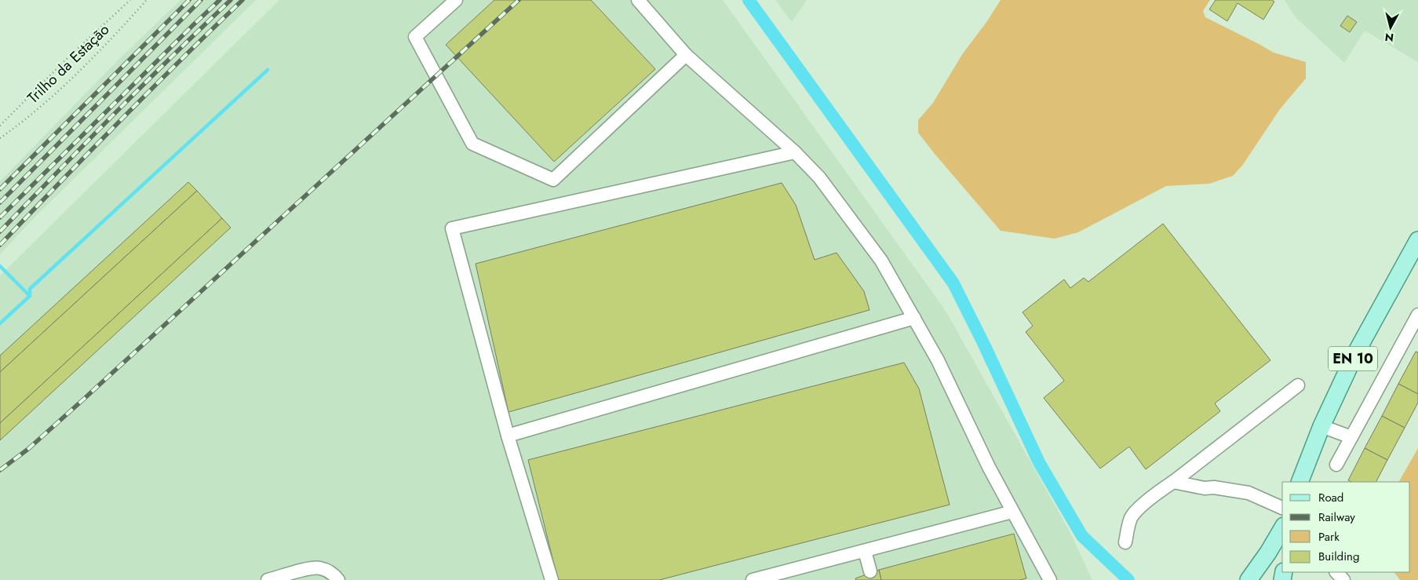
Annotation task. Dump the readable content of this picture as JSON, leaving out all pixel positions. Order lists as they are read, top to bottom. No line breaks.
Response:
{"streets":{"main road":["EN 10"],"path":["Trilho da Estação"]},"legend":["Road","Railway","Park","Building"],"north":"bottom"}
